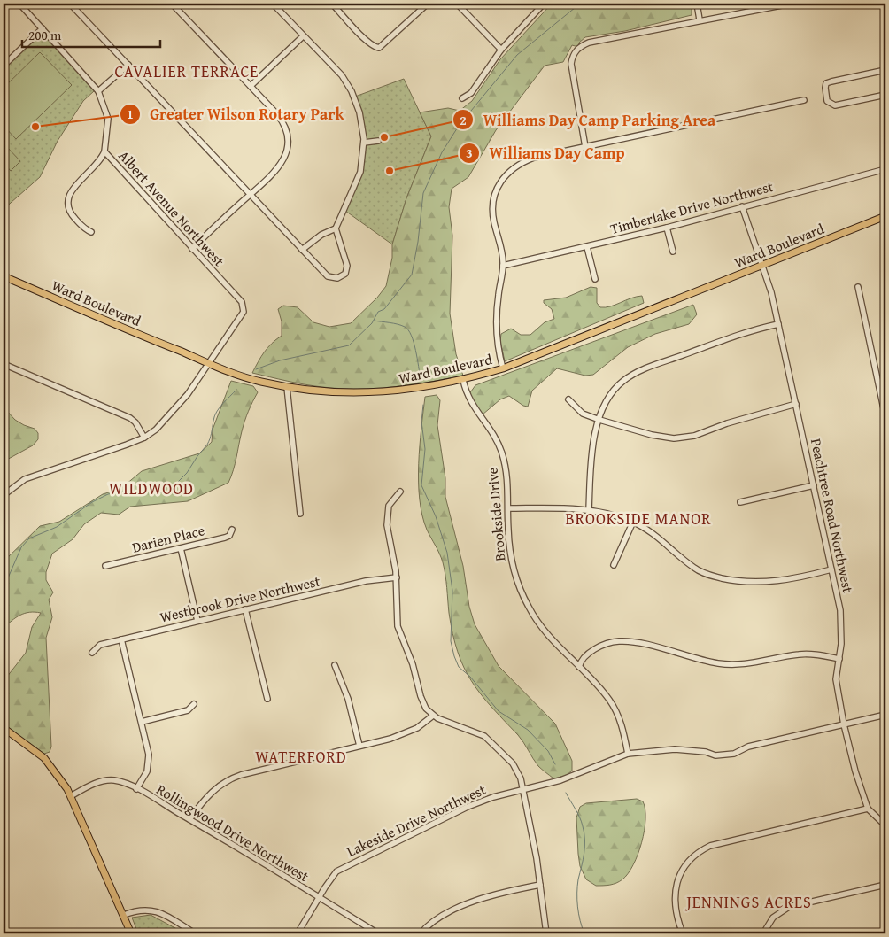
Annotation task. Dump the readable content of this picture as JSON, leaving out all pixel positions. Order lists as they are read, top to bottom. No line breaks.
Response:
{"streets":{"main road":["Ward Boulevard"],"street":["Timberlake Drive Northwest","Albert Avenue Northwest","Brookside Drive","Peachtree Road Northwest","Darien Place","Westbrook Drive Northwest","Lakeside Drive Northwest","Rollingwood Drive Northwest"]},"crossings":[["Timberlake Drive Northwest","Peachtree Road Northwest"],["Albert Avenue Northwest","Ward Boulevard"],["Ward Boulevard","Brookside Drive"],["Ward Boulevard","Peachtree Road Northwest"],["Brookside Drive","Lakeside Drive Northwest"],["Peachtree Road Northwest","Lakeside Drive Northwest"],["Lakeside Drive Northwest","Rollingwood Drive Northwest"]],"districts":["CAVALIER TERRACE","WILDWOOD","BROOKSIDE MANOR","WATERFORD","JENNINGS ACRES"],"places":["Greater Wilson Rotary Park","Williams Day Camp Parking Area","Williams Day Camp"],"scale_bar":"200 m"}
